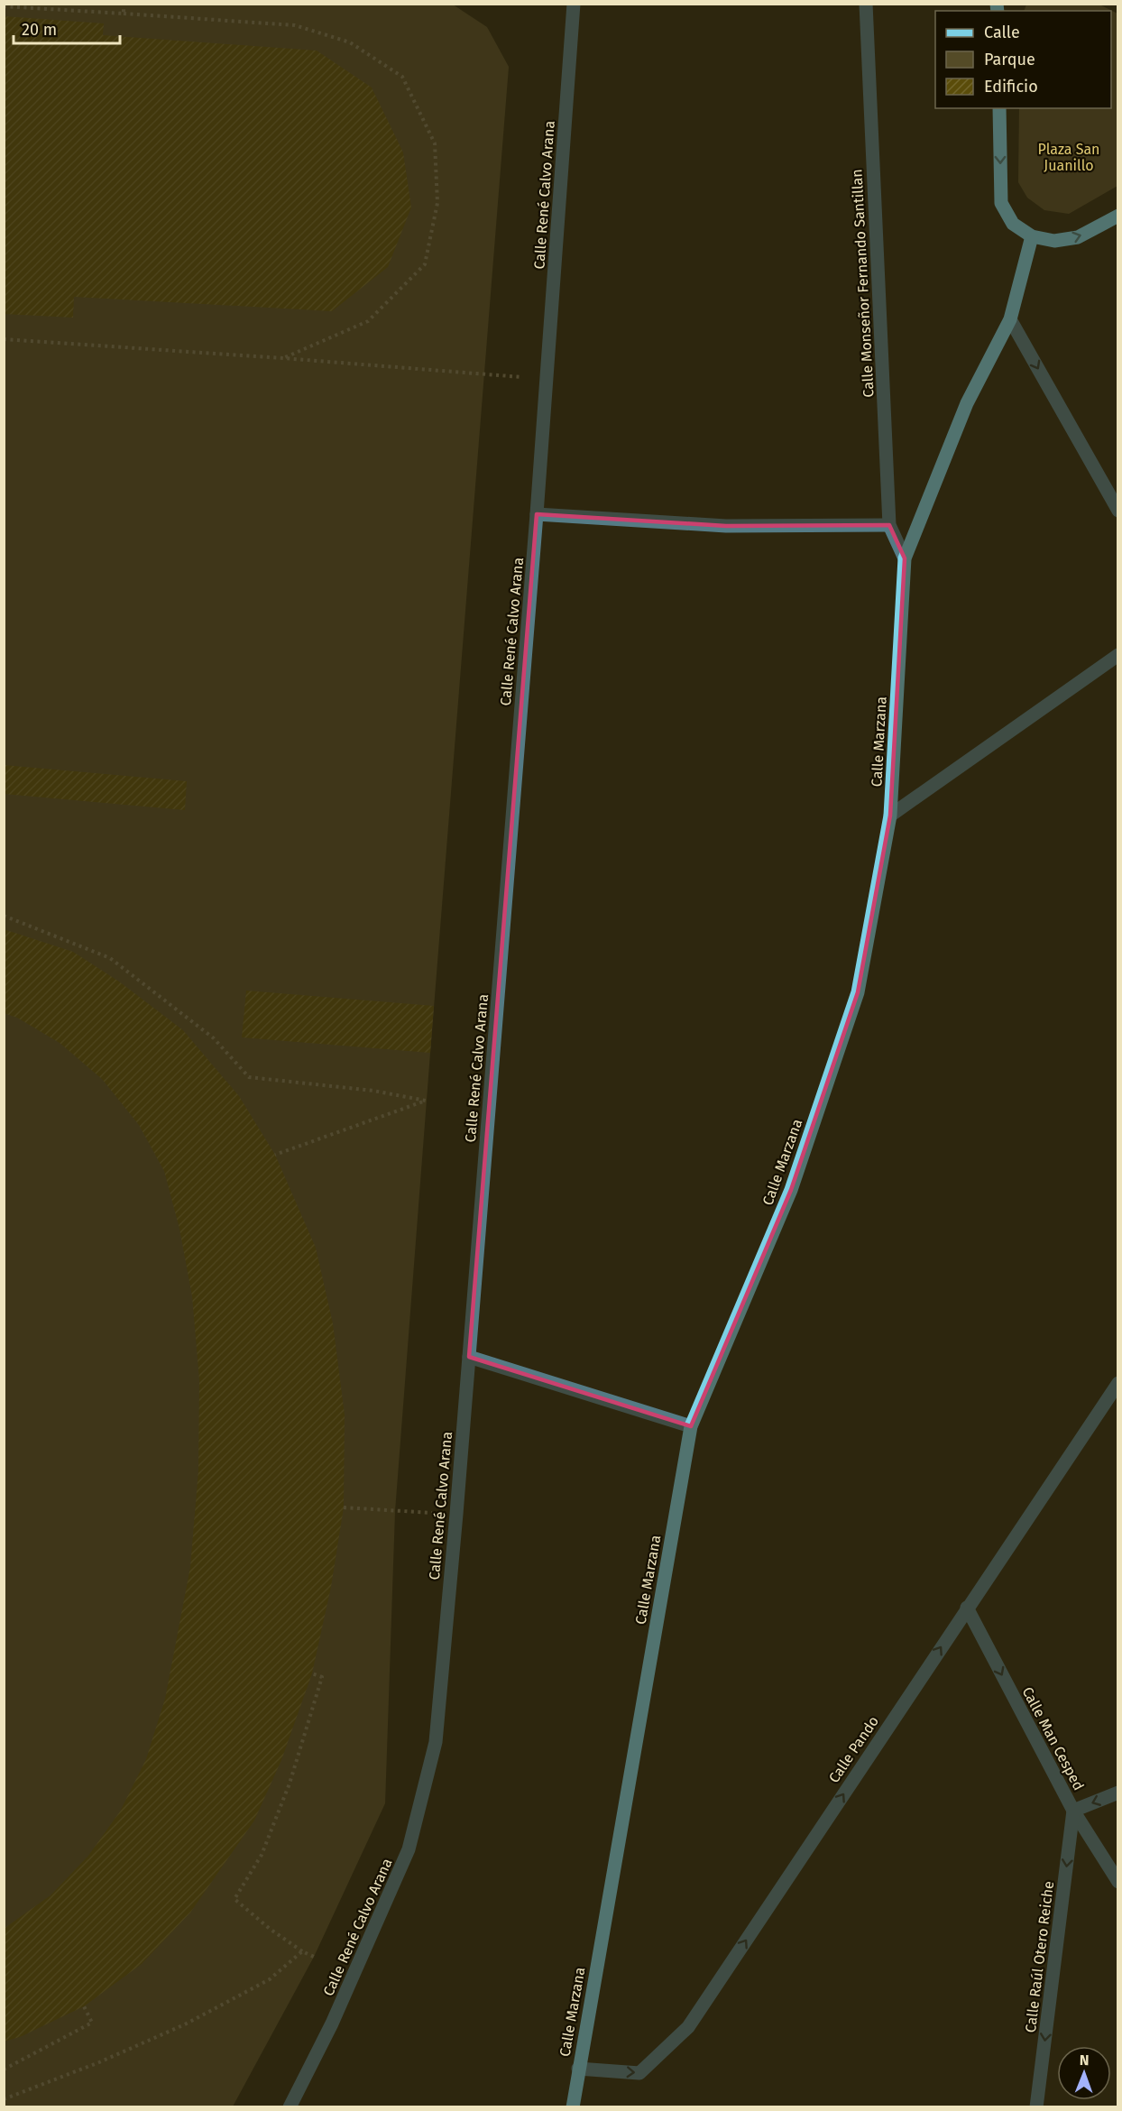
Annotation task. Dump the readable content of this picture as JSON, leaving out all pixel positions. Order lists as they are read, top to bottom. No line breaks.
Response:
{"streets":{"main road":["Calle Marzana"],"street":["Calle René Calvo Arana","Calle Monseñor Fernando Santillan","Calle Man Cesped","Calle Pando","Calle Raúl Otero Reiche"]},"crossings":[["Calle Monseñor Fernando Santillan","Calle Marzana"],["Calle Marzana","Calle Pando"],["Calle Man Cesped","Calle Pando"],["Calle Man Cesped","Calle Raúl Otero Reiche"]],"one_way":["Calle Man Cesped","Calle Pando","Calle Raúl Otero Reiche"],"parks":["Plaza San Juanillo"],"legend":["Calle","Parque","Edificio"],"scale_bar":"20 m","north":"top"}
